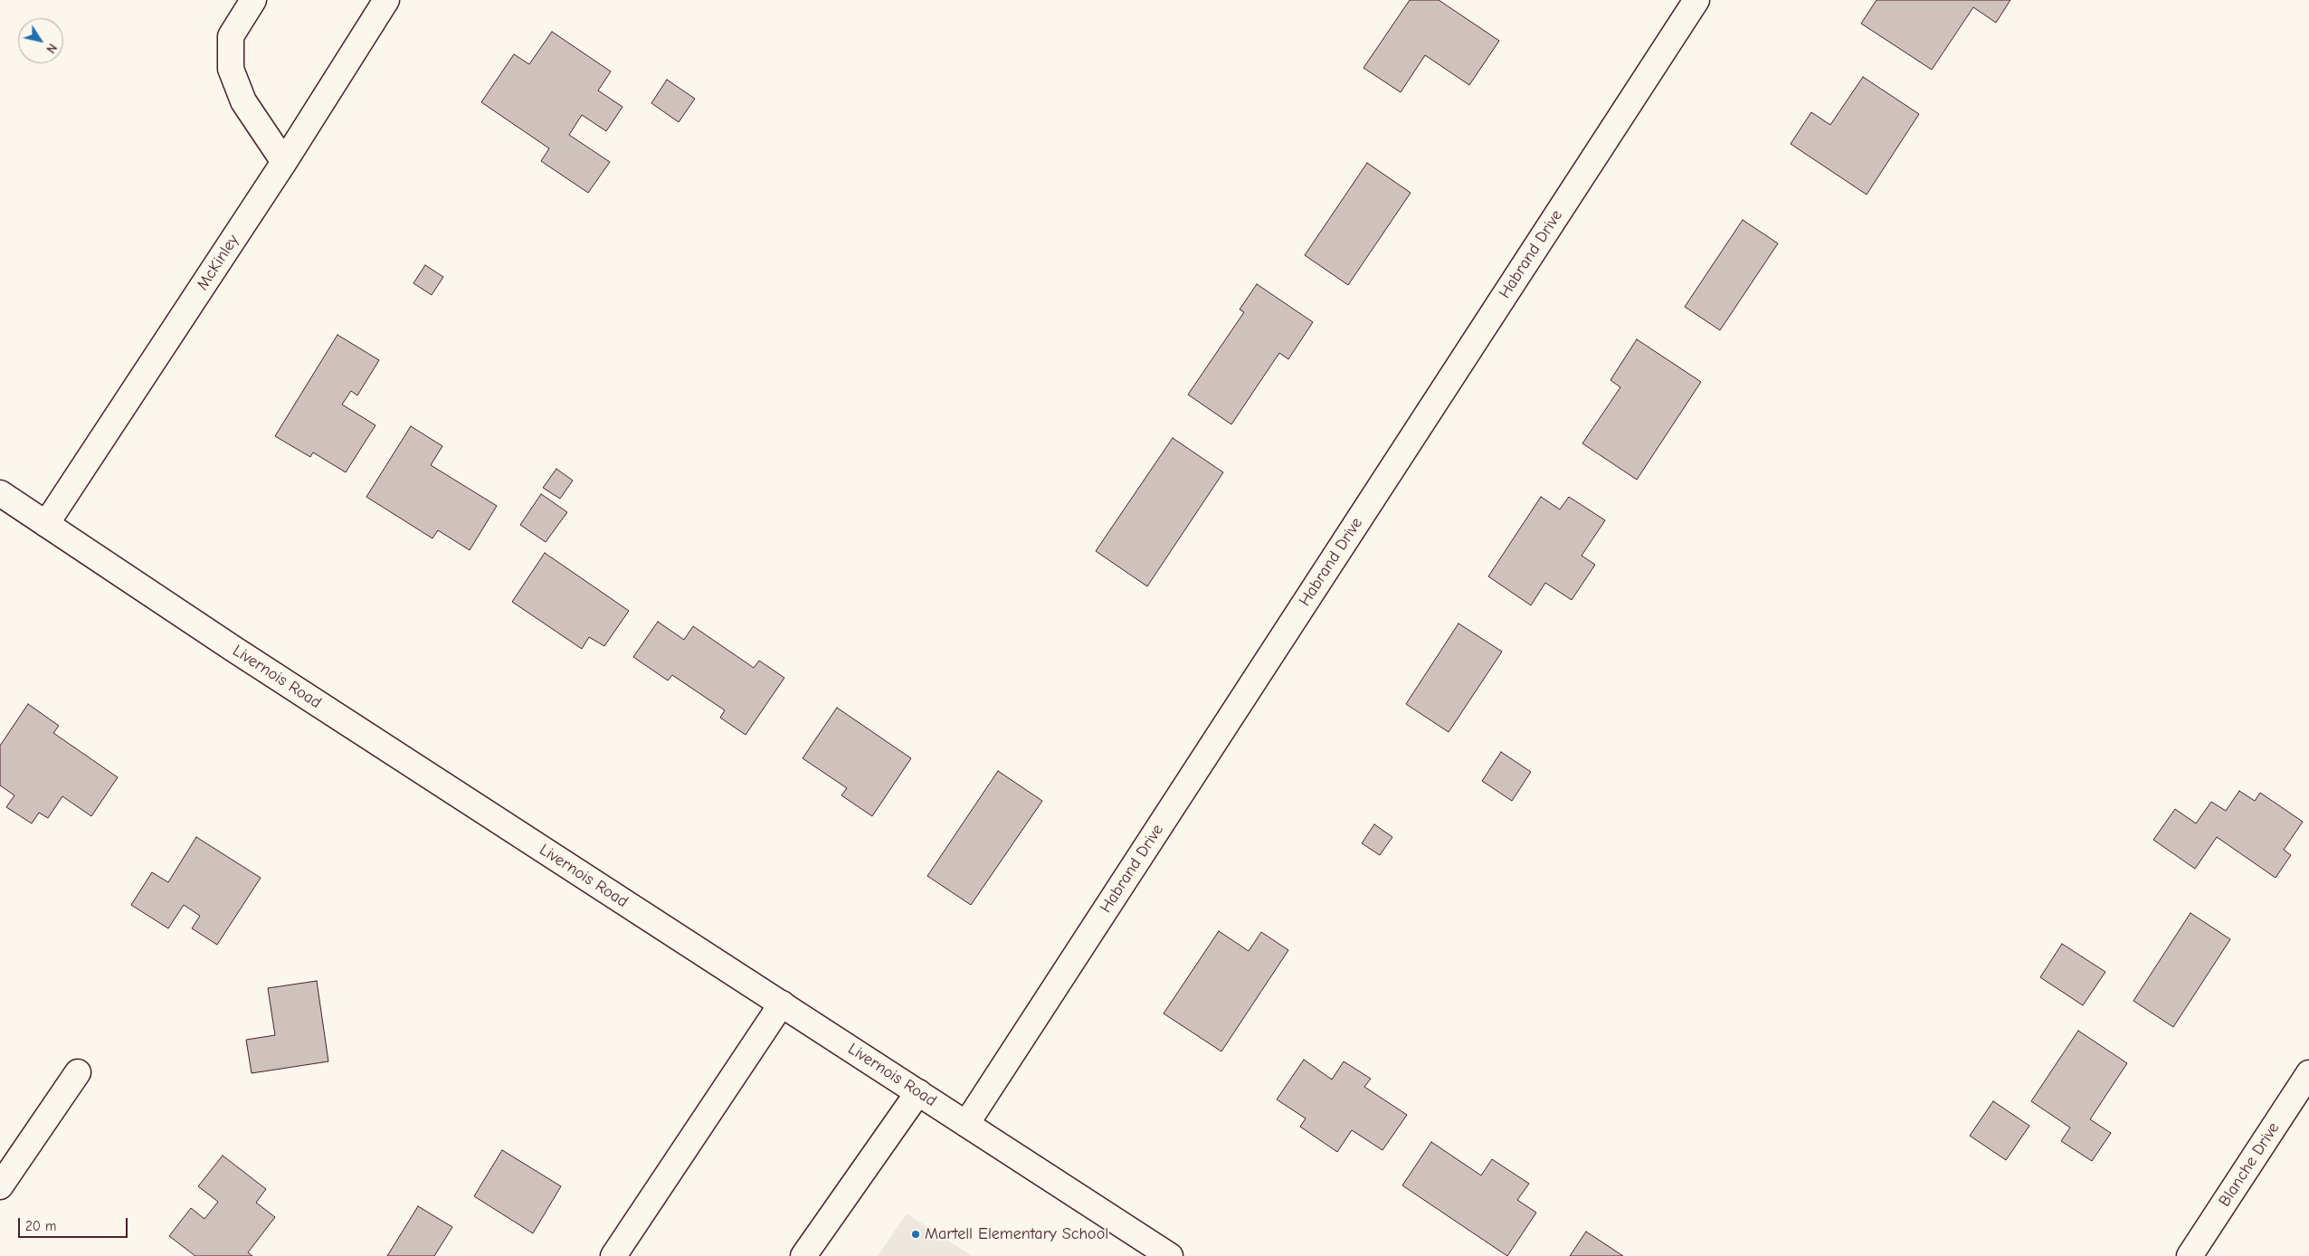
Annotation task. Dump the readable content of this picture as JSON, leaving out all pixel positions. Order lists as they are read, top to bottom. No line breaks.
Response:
{"streets":{"street":["Habrand Drive","McKinley","Livernois Road","Blanche Drive"]},"crossings":[["Habrand Drive","Livernois Road"],["McKinley","Livernois Road"]],"places":["Martell Elementary School"],"scale_bar":"20 m","north":"bottom right"}
